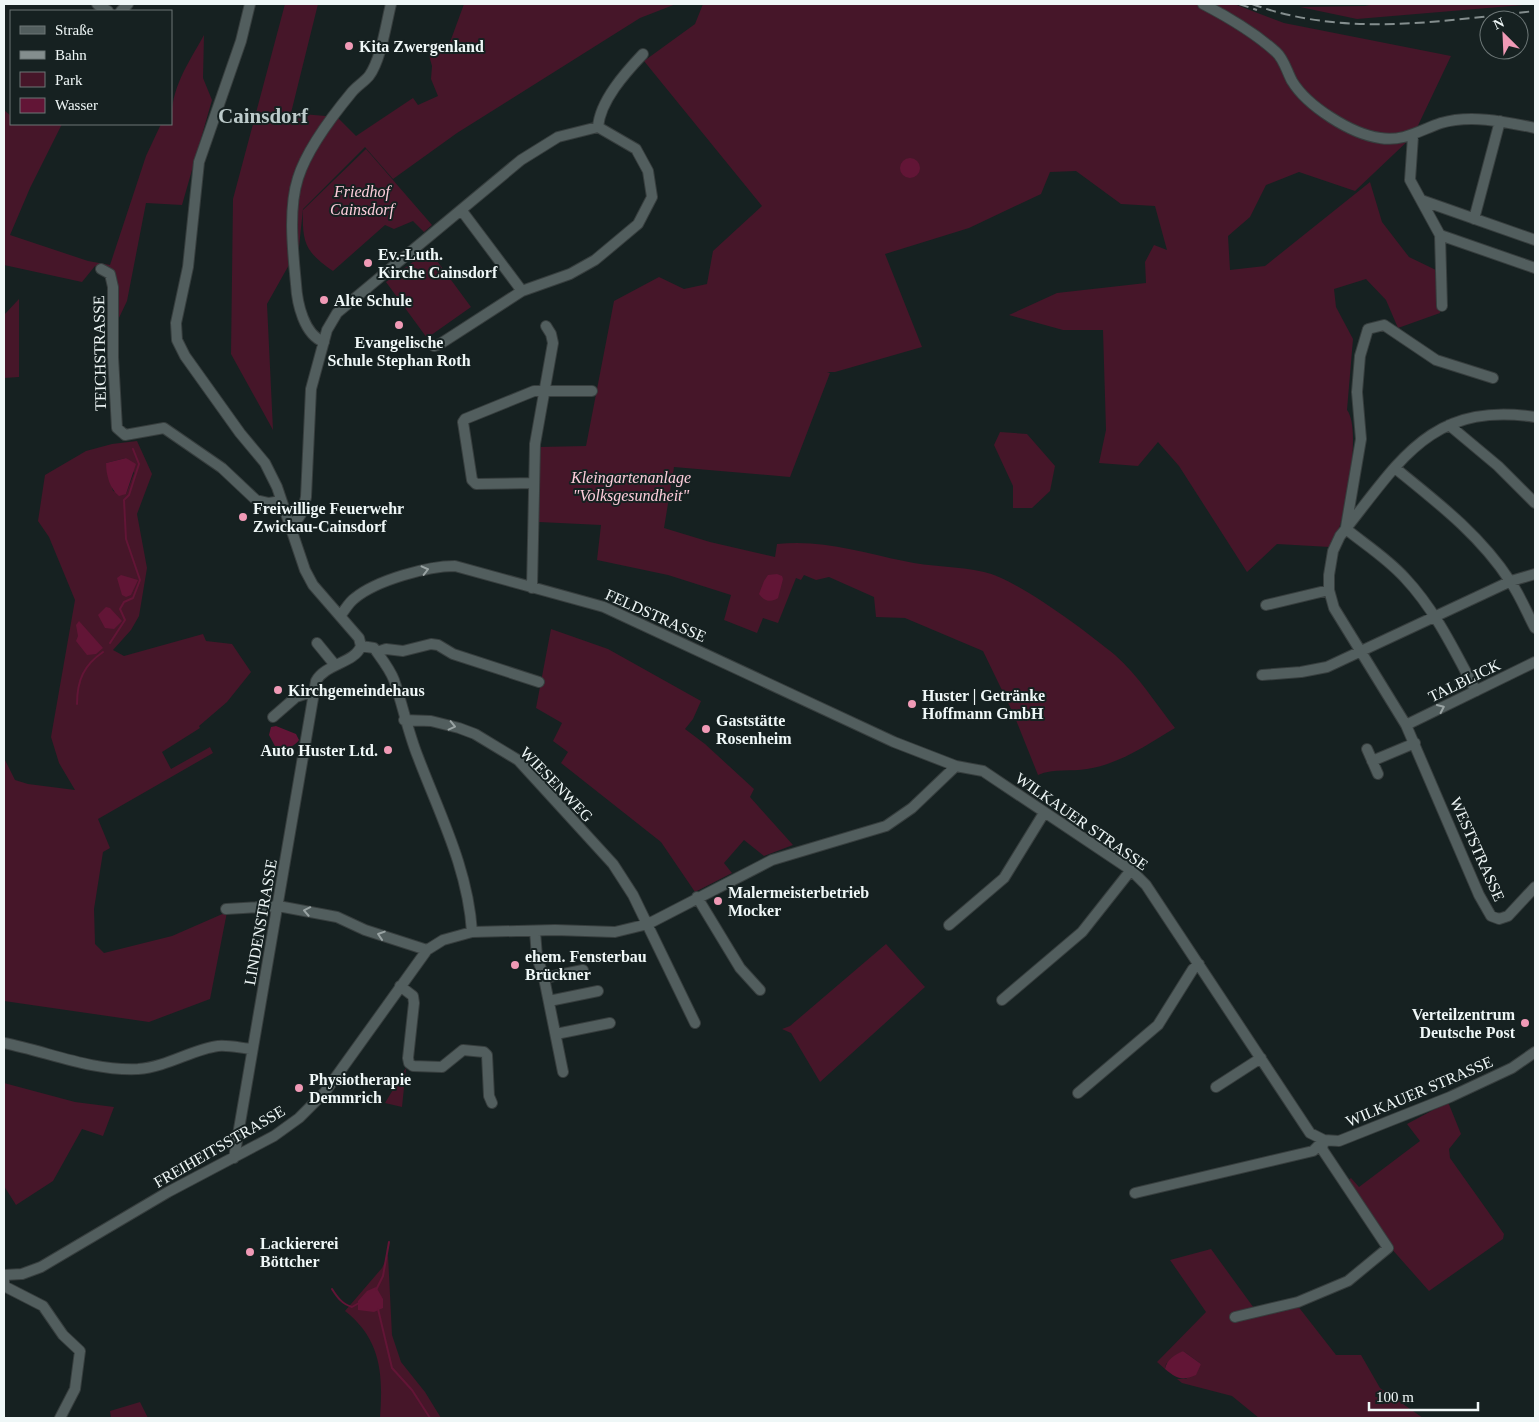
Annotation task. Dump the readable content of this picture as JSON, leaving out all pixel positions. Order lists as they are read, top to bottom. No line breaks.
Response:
{"streets":{"street":["TEICHSTRASSE","FELDSTRASSE","TALBLICK","WIESENWEG","WILKAUER STRASSE","WESTSTRASSE","LINDENSTRASSE","FREIHEITSSTRASSE"]},"crossings":[["FELDSTRASSE","WILKAUER STRASSE"],["TALBLICK","WESTSTRASSE"],["LINDENSTRASSE","FREIHEITSSTRASSE"]],"one_way":["WIESENWEG"],"districts":["Cainsdorf"],"parks":["Friedhof Cainsdorf","Kleingartenanlage \"Volksgesundheit\""],"places":["Kita Zwergenland","Ev.-Luth. Kirche Cainsdorf","Alte Schule","Evangelische Schule Stephan Roth","Freiwillige Feuerwehr Zwickau-Cainsdorf","Kirchgemeindehaus","Huster | Getränke Hoffmann GmbH","Gaststätte Rosenheim","Auto Huster Ltd.","Malermeisterbetrieb Mocker","ehem. Fensterbau Brückner","Verteilzentrum Deutsche Post","Physiotherapie Demmrich","Lackiererei Böttcher"],"legend":["Straße","Bahn","Park","Wasser"],"scale_bar":"100 m","north":"top left"}
